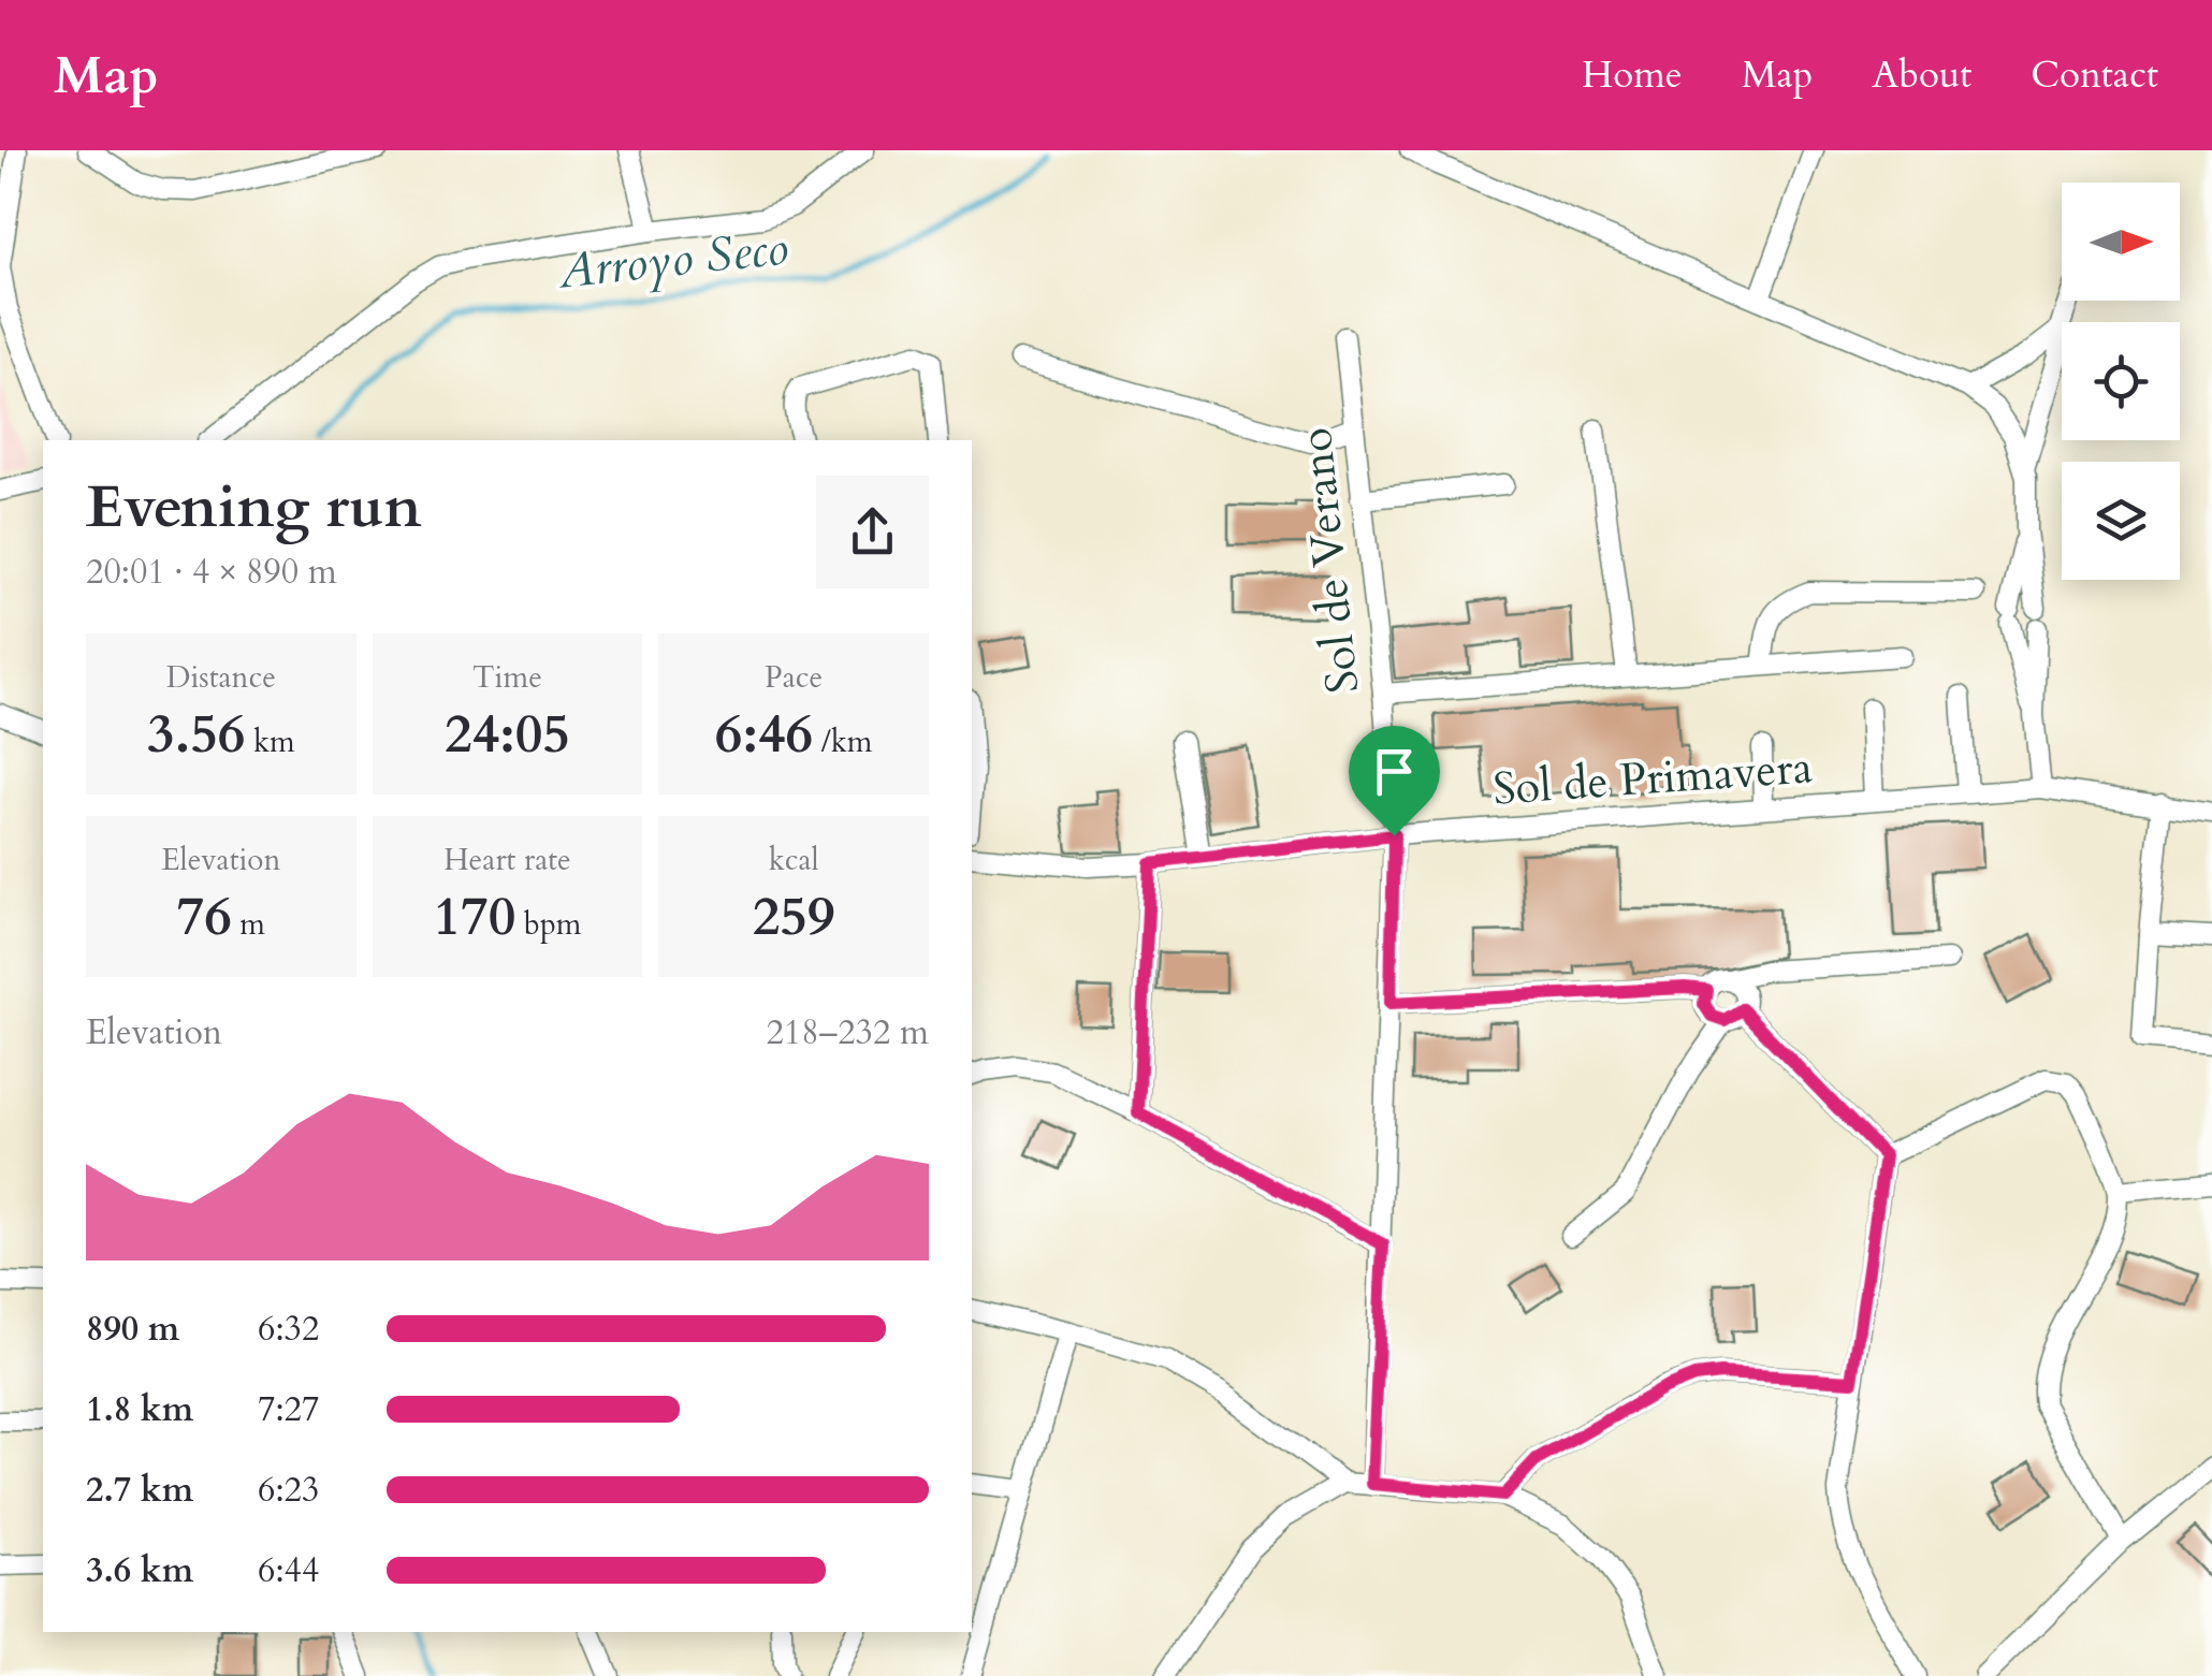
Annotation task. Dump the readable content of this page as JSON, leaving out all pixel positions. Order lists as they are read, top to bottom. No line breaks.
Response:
{"streets":{"street":["Sol de Verano","Sol de Primavera"]},"crossings":[["Sol de Verano","Sol de Primavera"]],"water":["Arroyo Seco"],"north":"right","page":{"header":"Map","nav":["Home","Map","About","Contact"],"heading":["Evening run","20:01 · 4 × 890 m"],"stats":[["Distance","3.56 km"],["Time","24:05"],["Pace","6:46 /km"],["Elevation","76 m"],["Heart rate","170 bpm"],["kcal","259"]],"chart":["Elevation","218–232 m"],"list":[{"name":"890 m","note":"6:32"},{"name":"1.8 km","note":"7:27"},{"name":"2.7 km","note":"6:23"},{"name":"3.6 km","note":"6:44"}]}}
